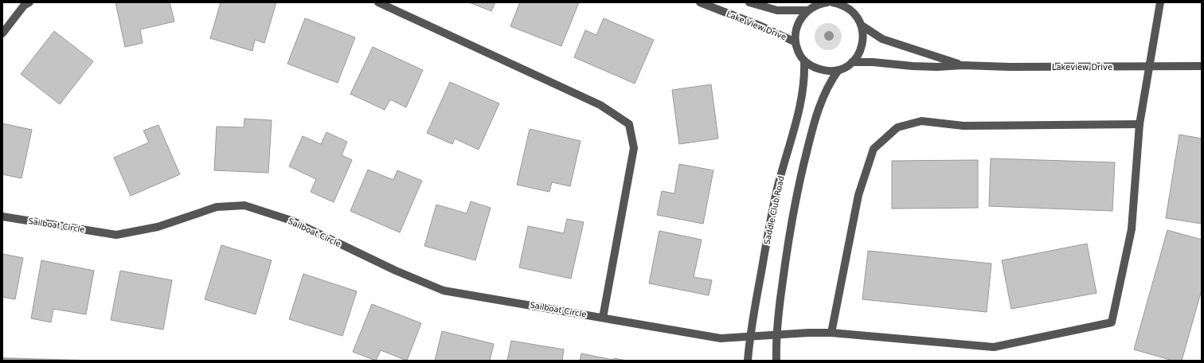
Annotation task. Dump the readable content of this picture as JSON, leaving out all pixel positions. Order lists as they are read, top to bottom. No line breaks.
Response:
{"streets":{"street":["Lake View Drive","Lakeview Drive","Saddle Club Road","Sailboat Circle"]},"crossings":[["Saddle Club Road","Sailboat Circle"]]}
